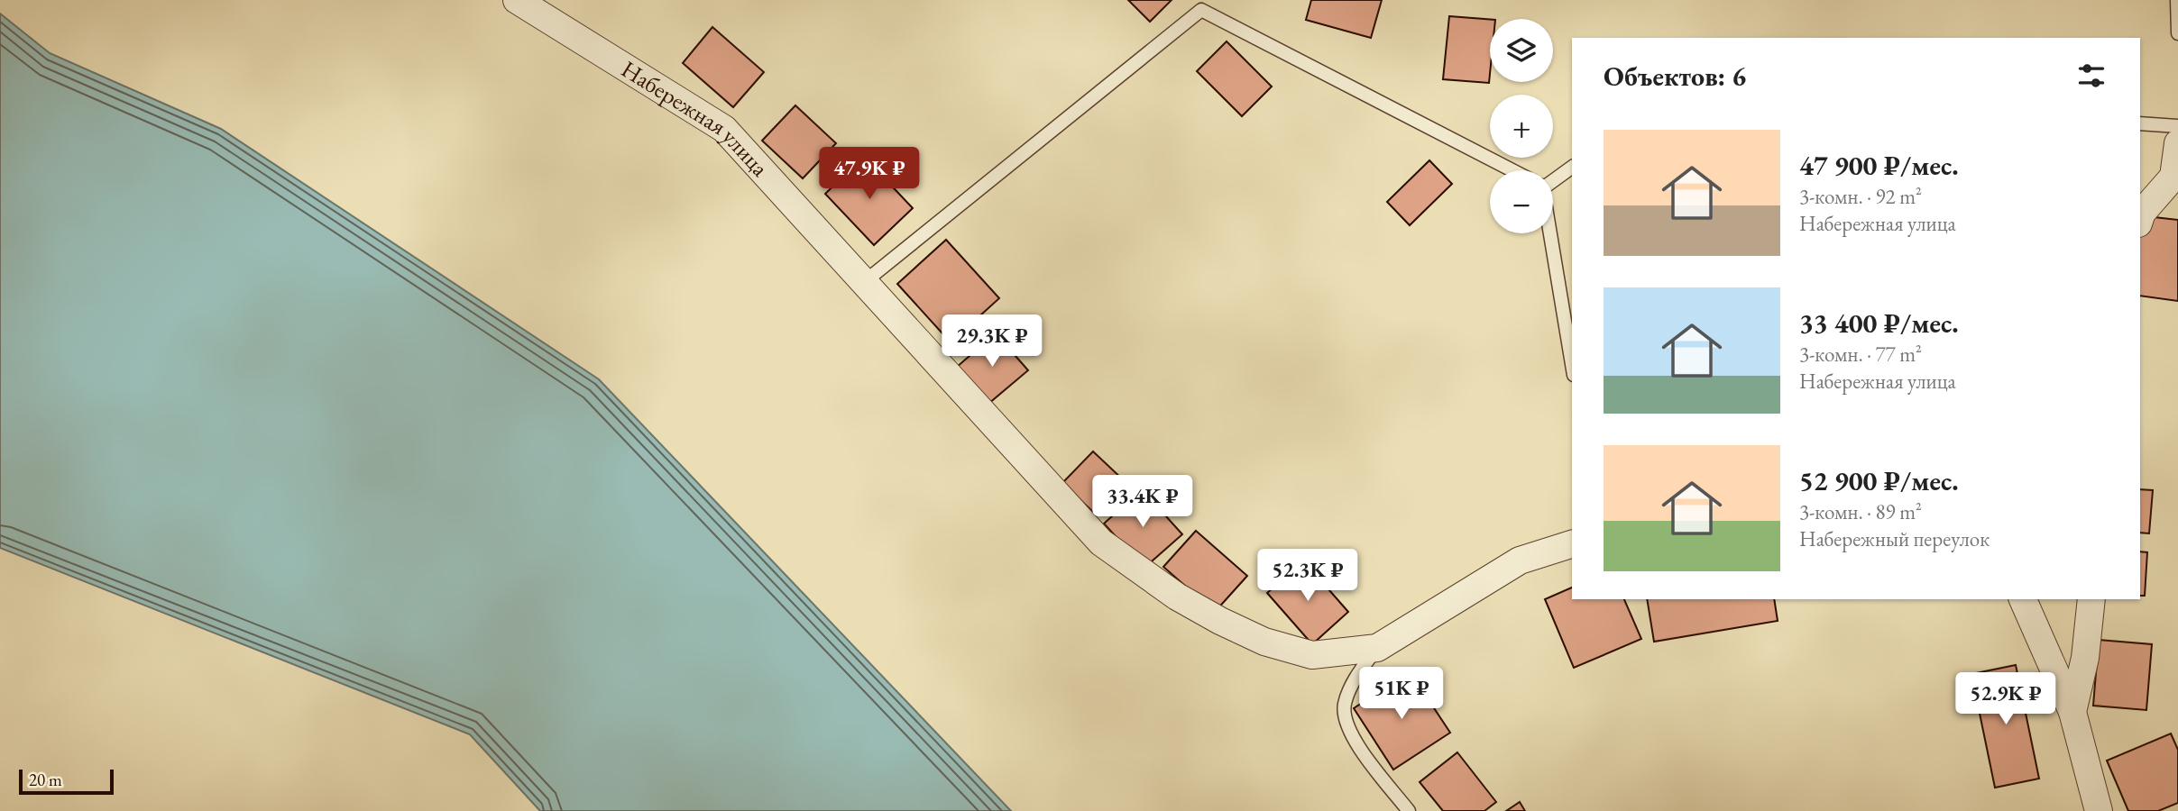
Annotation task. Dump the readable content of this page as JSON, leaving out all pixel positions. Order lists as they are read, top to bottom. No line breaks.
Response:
{"streets":{"street":["Набережная улица"]},"scale_bar":"20 m","page":{"map_buttons":["+","−"],"heading":"Объектов: 6","list":[{"name":"47 900 ₽/мес.","note":"3-комн. · 92 m² · Набережная улица"},{"name":"33 400 ₽/мес.","note":"3-комн. · 77 m² · Набережная улица"},{"name":"52 900 ₽/мес.","note":"3-комн. · 89 m² · Набережный переулок"}],"price":["47.9K ₽","29.3K ₽","33.4K ₽","52.3K ₽","51K ₽","52.9K ₽"],"scale":"20 m"}}
